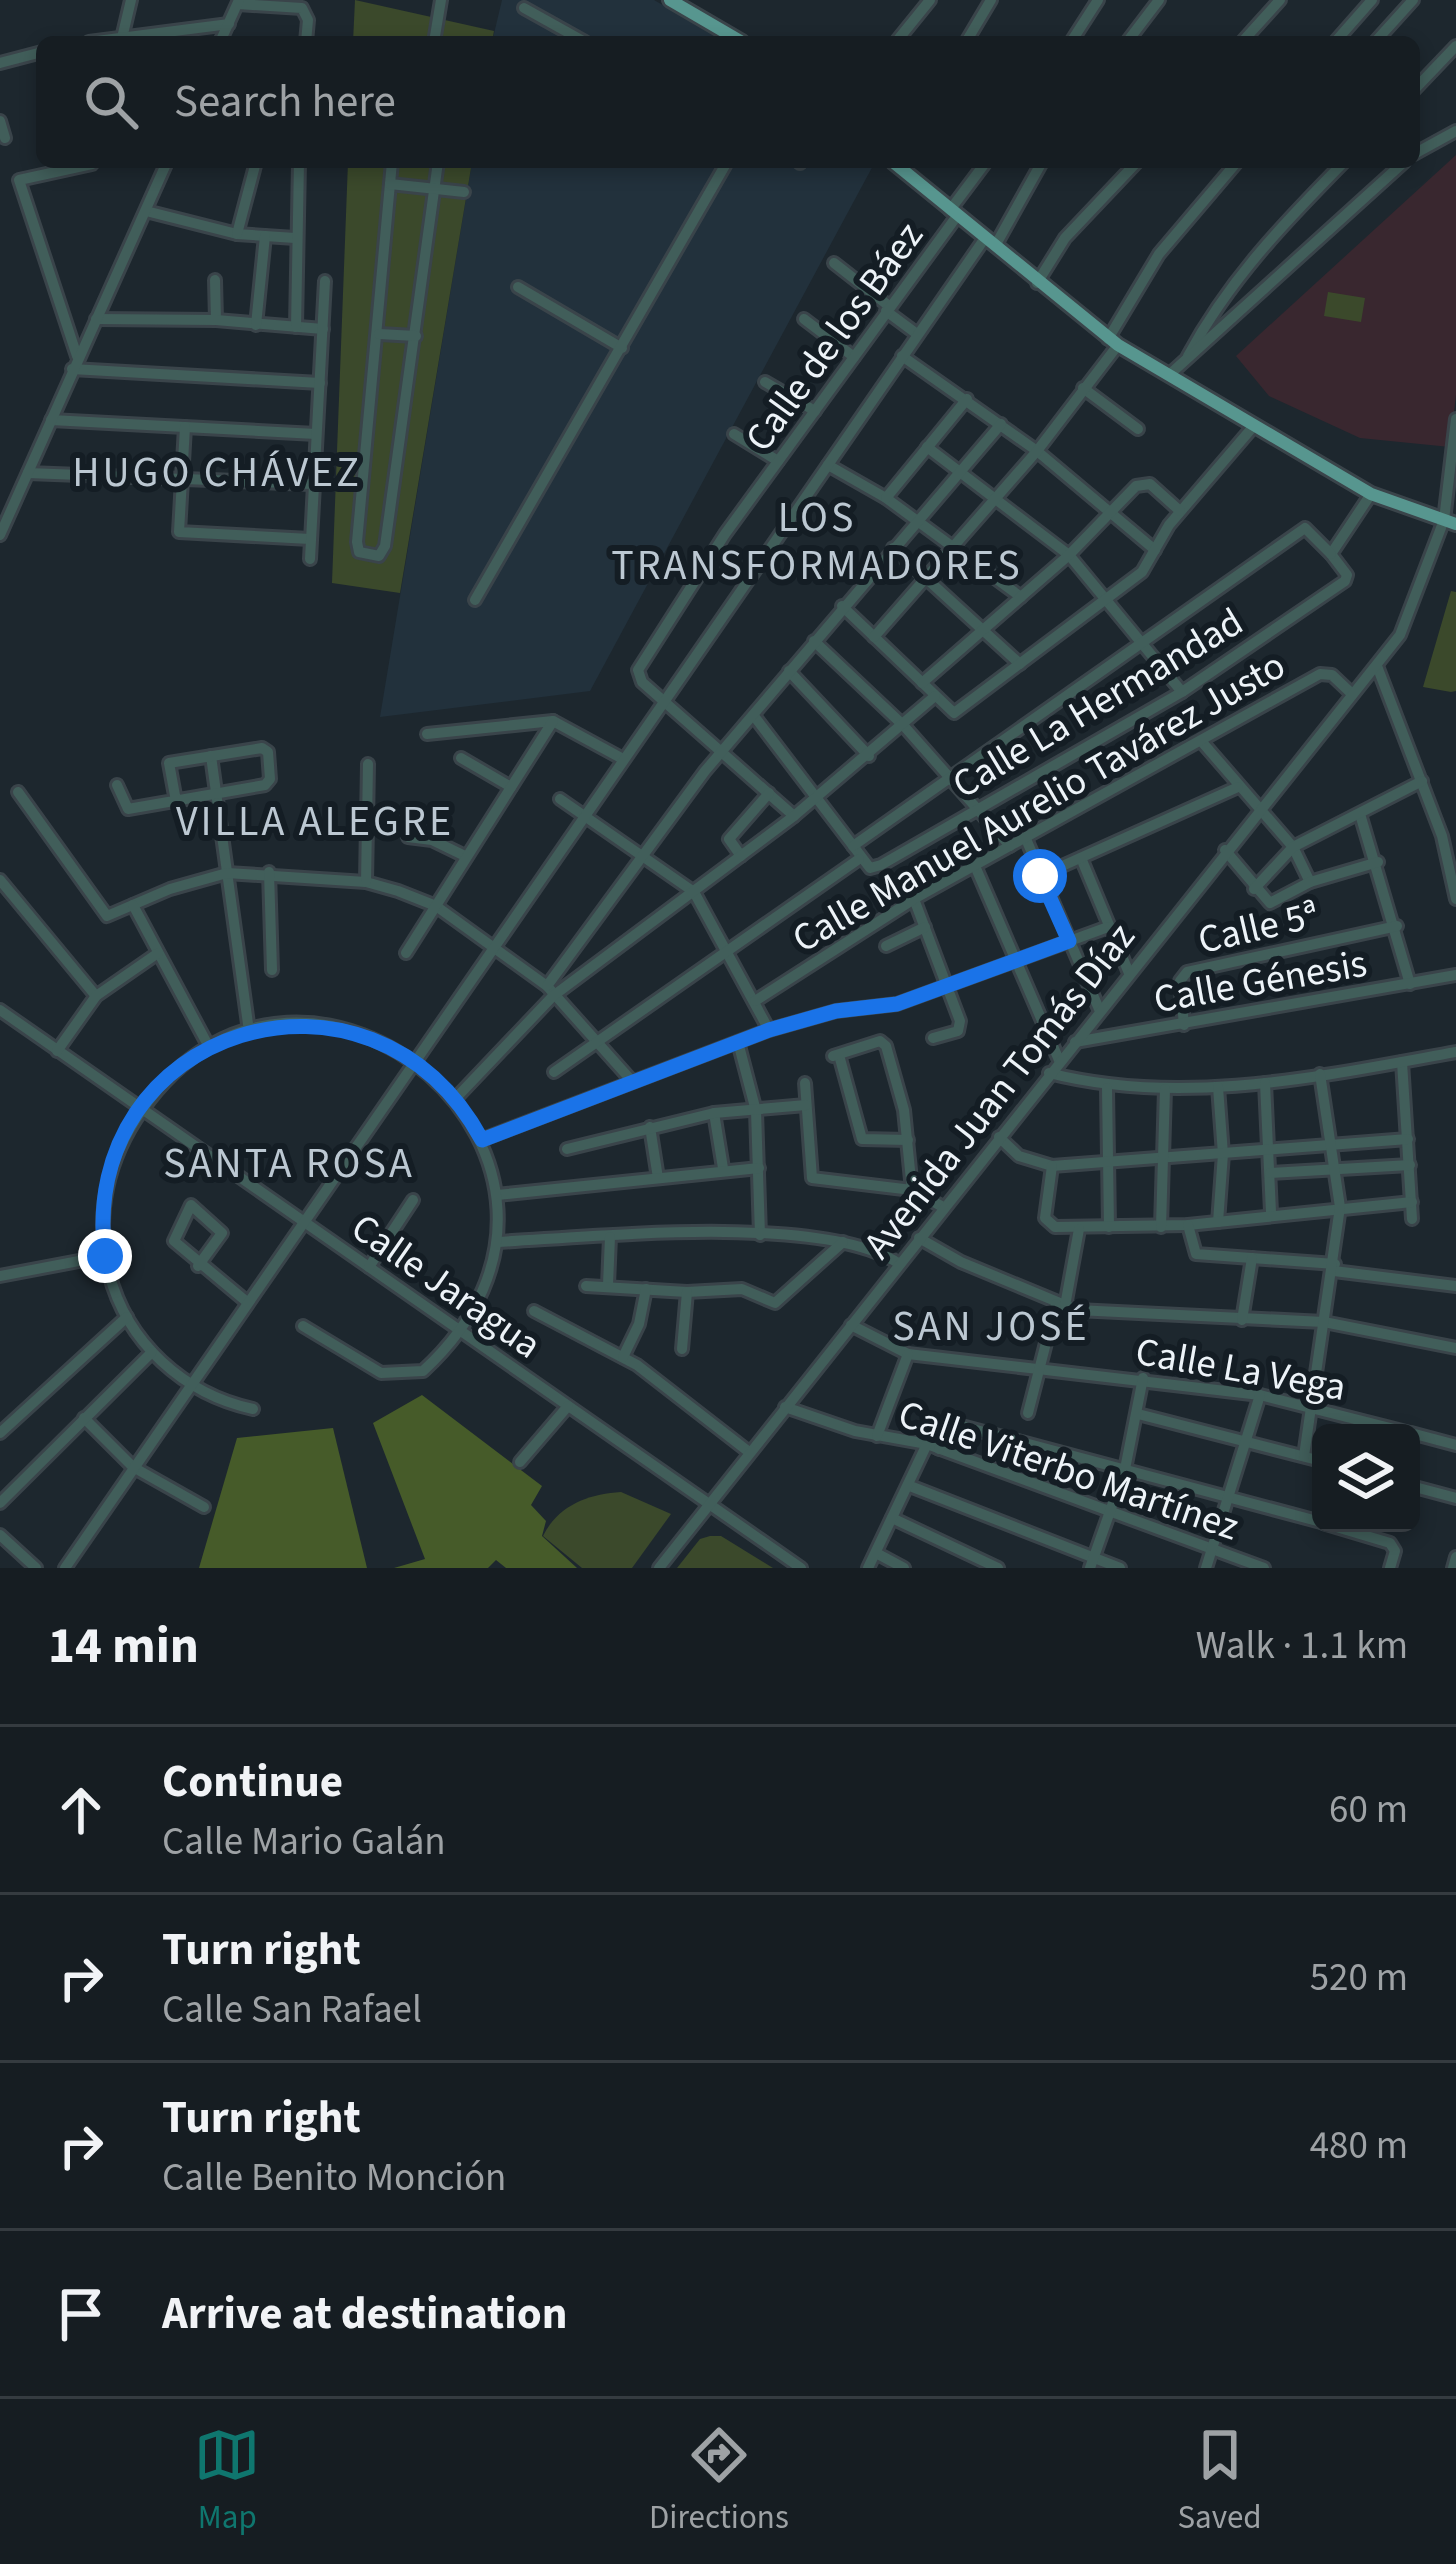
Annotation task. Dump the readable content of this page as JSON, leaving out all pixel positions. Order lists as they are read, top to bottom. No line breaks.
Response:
{"streets":{"street":["Calle de los Báez","Calle La Hermandad","Calle Manuel Aurelio Tavárez Justo","Calle 5ª","Calle Génesis","Avenida Juan Tomás Díaz","Calle Jaragua","Calle La Vega","Calle Viterbo Martínez"]},"crossings":[["Calle Manuel Aurelio Tavárez Justo","Avenida Juan Tomás Díaz"],["Calle 5ª","Calle Génesis"],["Calle Génesis","Avenida Juan Tomás Díaz"],["Avenida Juan Tomás Díaz","Calle Jaragua"],["Avenida Juan Tomás Díaz","Calle La Vega"],["Avenida Juan Tomás Díaz","Calle Viterbo Martínez"]],"districts":["HUGO CHÁVEZ","LOS TRANSFORMADORES","VILLA ALEGRE","SANTA ROSA","SAN JOSÉ"],"page":{"search":"Search here","heading":["14 min","Walk · 1.1 km"],"list":[["Continue","Calle Mario Galán","60 m"],["Turn right","Calle San Rafael","520 m"],["Turn right","Calle Benito Monción","480 m"],"Arrive at destination"],"nav":["Map","Directions","Saved"]}}
